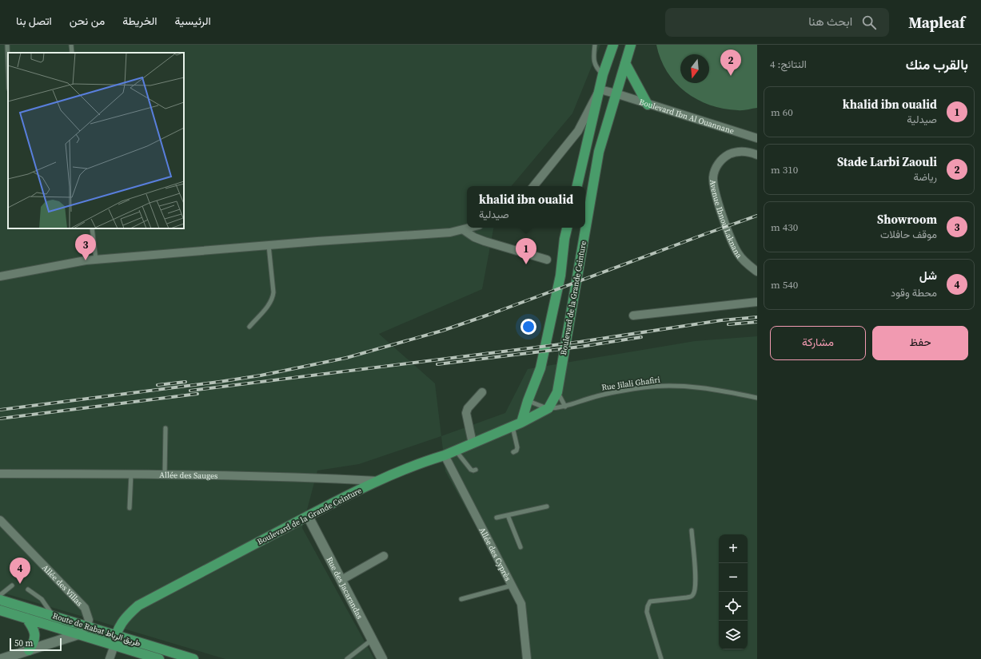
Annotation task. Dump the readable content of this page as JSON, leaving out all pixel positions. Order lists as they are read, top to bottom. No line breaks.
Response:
{"streets":{"main road":["Boulevard de la Grande Ceinture","Route de Rabat طريق الرباط"],"street":["Boulevard Ibn Al Ouannane","Avenue Ibnou Laknana","Allée des Sauges","Allée des Cyprès","Allée des Villas","Rue des Jacarandas"],"lane":["Rue Jilali Ghafiri"]},"crossings":[["Boulevard Ibn Al Ouannane","Boulevard de la Grande Ceinture"],["Boulevard de la Grande Ceinture","Rue Jilali Ghafiri"],["Boulevard de la Grande Ceinture","Allée des Sauges"],["Boulevard de la Grande Ceinture","Allée des Cyprès"],["Boulevard de la Grande Ceinture","Rue des Jacarandas"],["Boulevard de la Grande Ceinture","Route de Rabat طريق الرباط"],["Allée des Villas","Route de Rabat طريق الرباط"]],"scale_bar":"50 m","north":"bottom","page":{"header":"Mapleaf","search":"ابحث هنا","nav":["الرئيسية","الخريطة","من نحن","اتصل بنا"],"heading":["بالقرب منك","النتائج: 4"],"pins":["2","3","1","4"],"list":[{"mark":"1","name":"khalid ibn oualid","note":"صيدلية","value":"60 m"},{"mark":"2","name":"Stade Larbi Zaouli","note":"رياضة","value":"310 m"},{"mark":"3","name":"Showroom","note":"موقف حافلات","value":"430 m"},{"mark":"4","name":"شل","note":"محطة وقود","value":"540 m"}],"popup":["khalid ibn oualid","صيدلية"],"buttons":["حفظ","مشاركة"],"map_buttons":["+","−"],"scale":"50 m"}}
